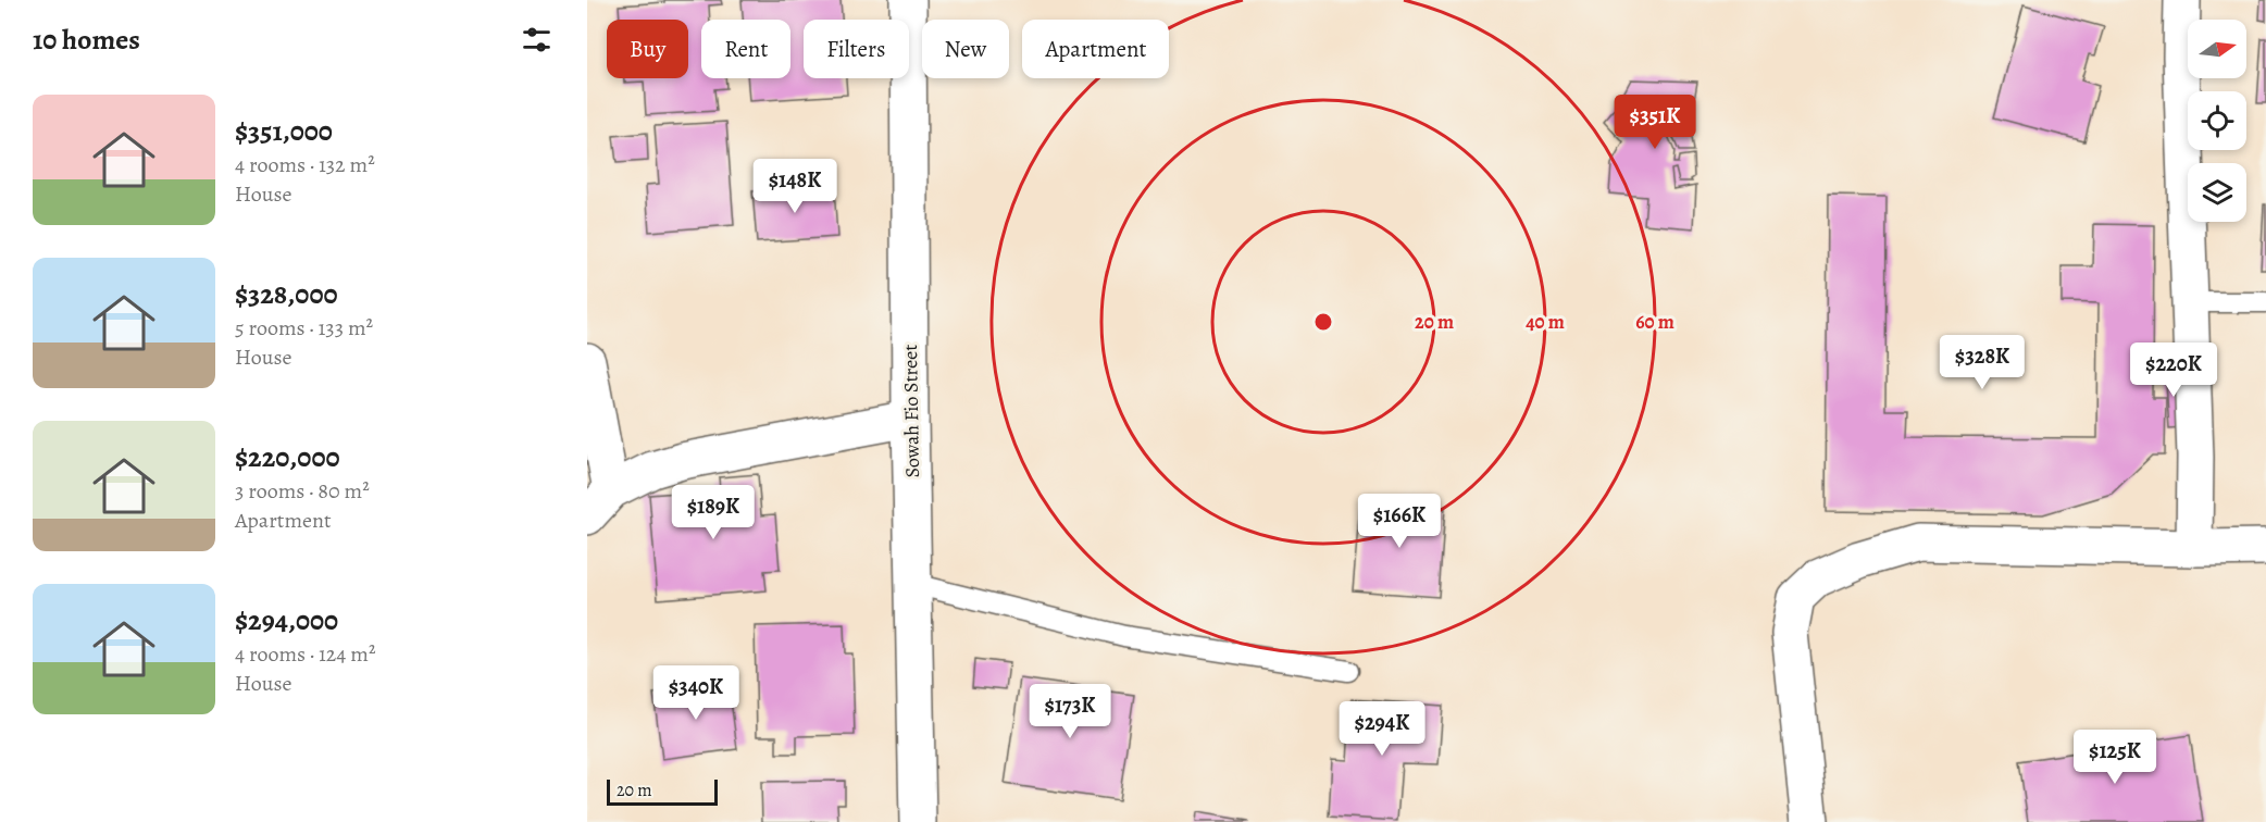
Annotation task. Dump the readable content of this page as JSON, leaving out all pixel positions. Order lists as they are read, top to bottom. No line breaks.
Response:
{"streets":{"street":["Sowah Fio Street"]},"scale_bar":"20 m","north":"right","page":{"heading":"10 homes","chip":["Buy","Rent","Filters","New","Apartment"],"list":[{"name":"$351,000","note":"4 rooms · 132 m² · House"},{"name":"$328,000","note":"5 rooms · 133 m² · House"},{"name":"$220,000","note":"3 rooms · 80 m² · Apartment"},{"name":"$294,000","note":"4 rooms · 124 m² · House"}],"price":["$351K","$148K","$328K","$220K","$189K","$166K","$340K","$173K","$294K","$125K"],"scale":"20 m"},"rings":["20 m","40 m","60 m"]}
